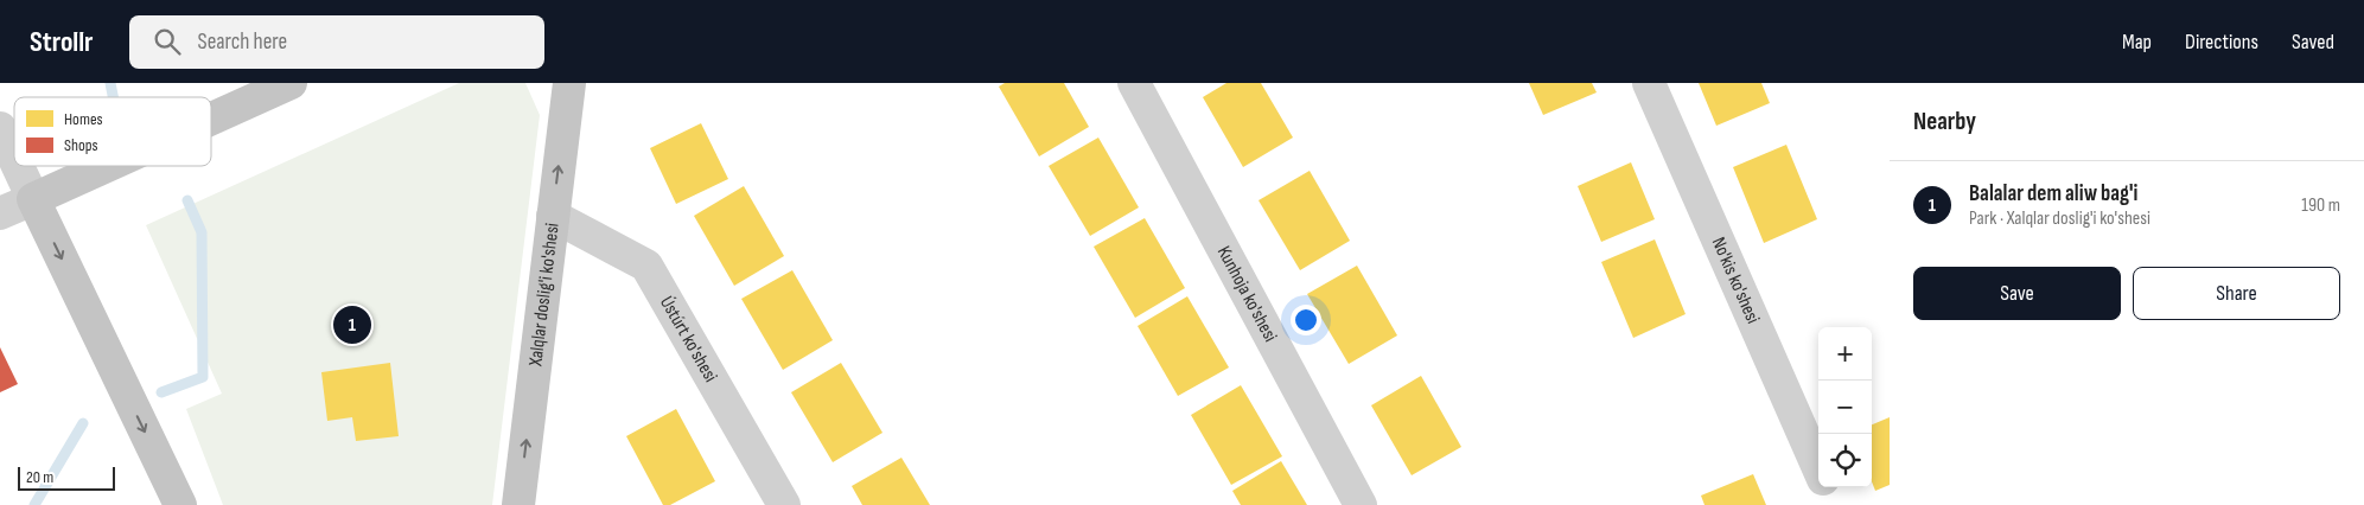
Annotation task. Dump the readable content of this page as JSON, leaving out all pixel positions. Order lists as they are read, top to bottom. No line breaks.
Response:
{"streets":{"main road":["Xalqlar doslig'i ko'shesi"],"street":["No'kis ko'shesi","Kunhoja ko'shesi","Ústúrt ko'shesi"]},"crossings":[["Xalqlar doslig'i ko'shesi","Ústúrt ko'shesi"]],"one_way":["Xalqlar doslig'i ko'shesi"],"legend":["Homes","Shops"],"scale_bar":"20 m","page":{"header":"Strollr","search":"Search here","nav":["Map","Directions","Saved"],"heading":"Nearby","list":[{"mark":"1","name":"Balalar dem aliw bag'i","note":"Park · Xalqlar doslig'i ko'shesi","value":"190 m"}],"buttons":["Save","Share"],"pins":"1","map_buttons":["+","−"],"scale":"20 m"}}
